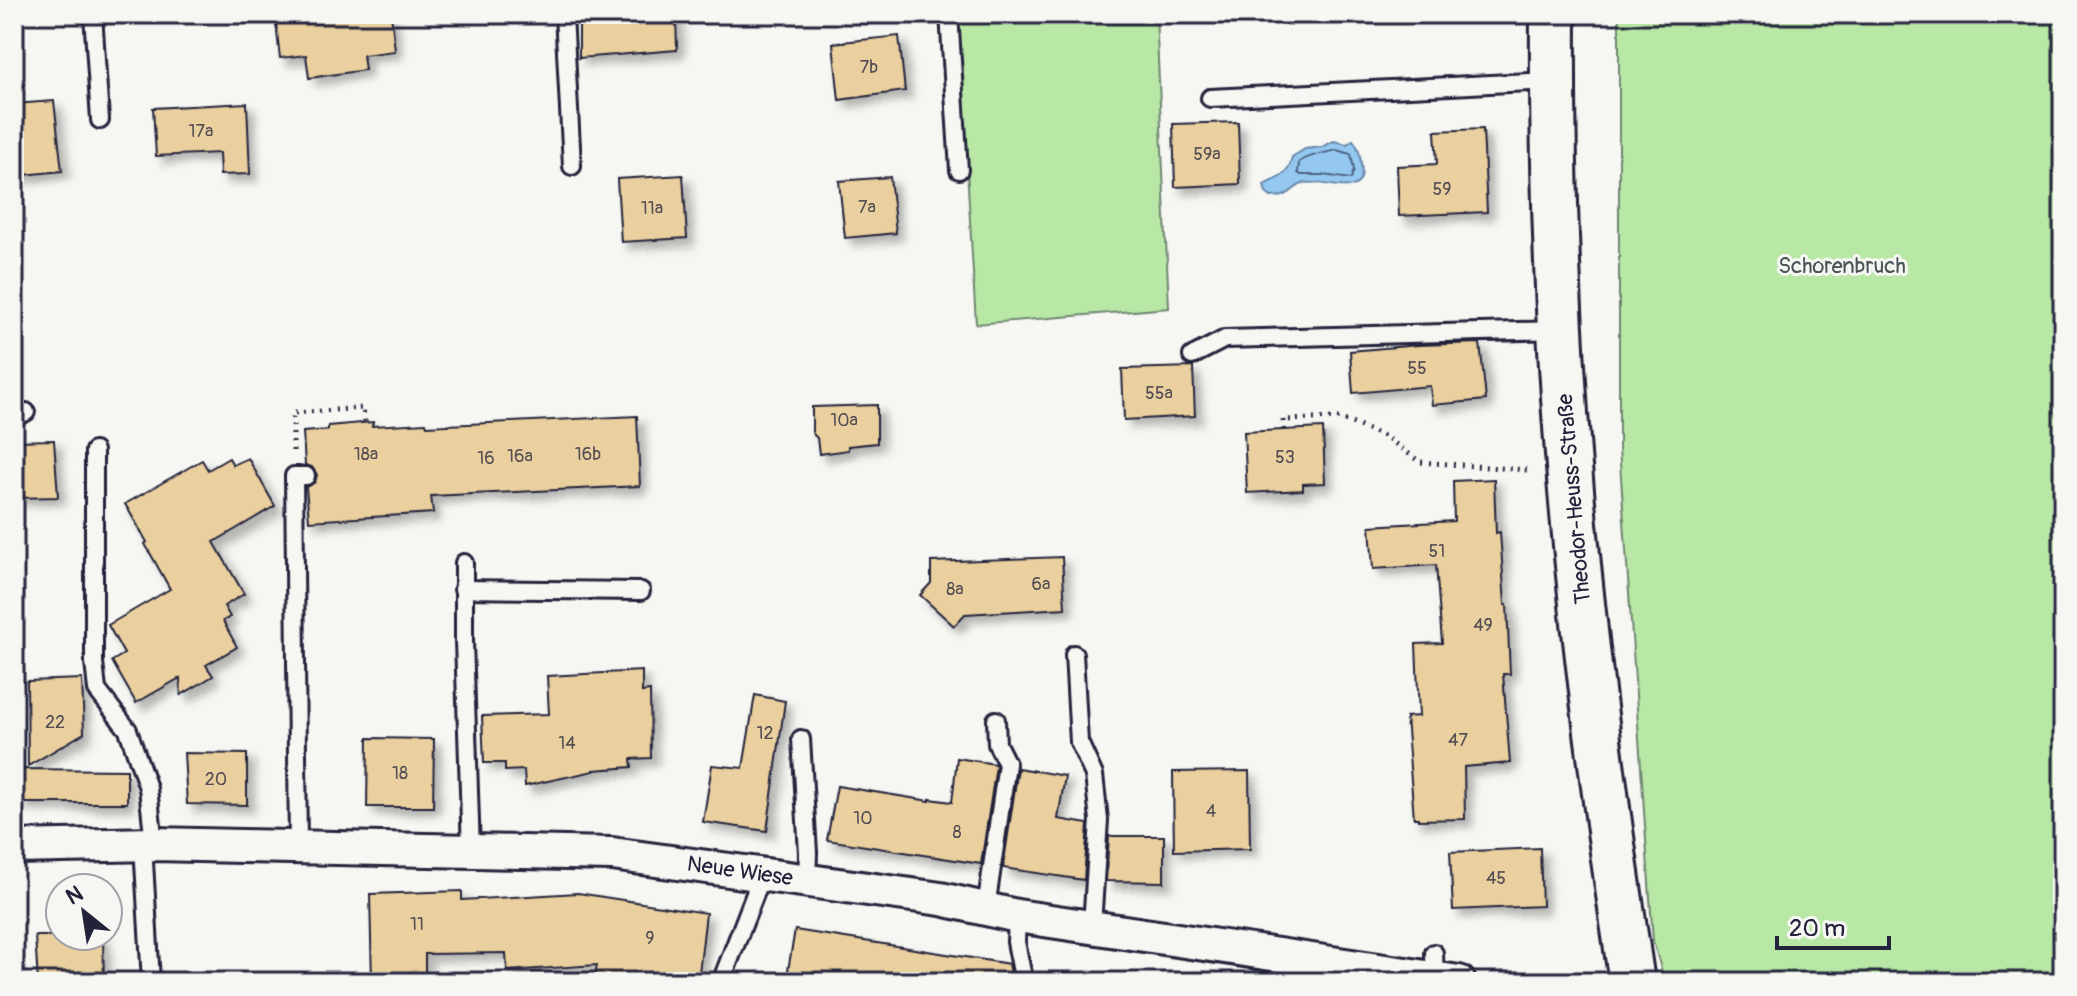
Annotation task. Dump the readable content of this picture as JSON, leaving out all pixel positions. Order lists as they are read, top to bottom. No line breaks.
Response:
{"streets":{"main road":["Theodor-Heuss-Straße"],"street":["Neue Wiese"]},"parks":["Schorenbruch"],"house_numbers":["7b","17a","59a","59","7a","11a","55","55a","10a","18a","16b","16a","53","16","51","6a","8a","49","22","12","47","14","18","20","4","10","8","45","11","9"],"scale_bar":"20 m","north":"top left"}
